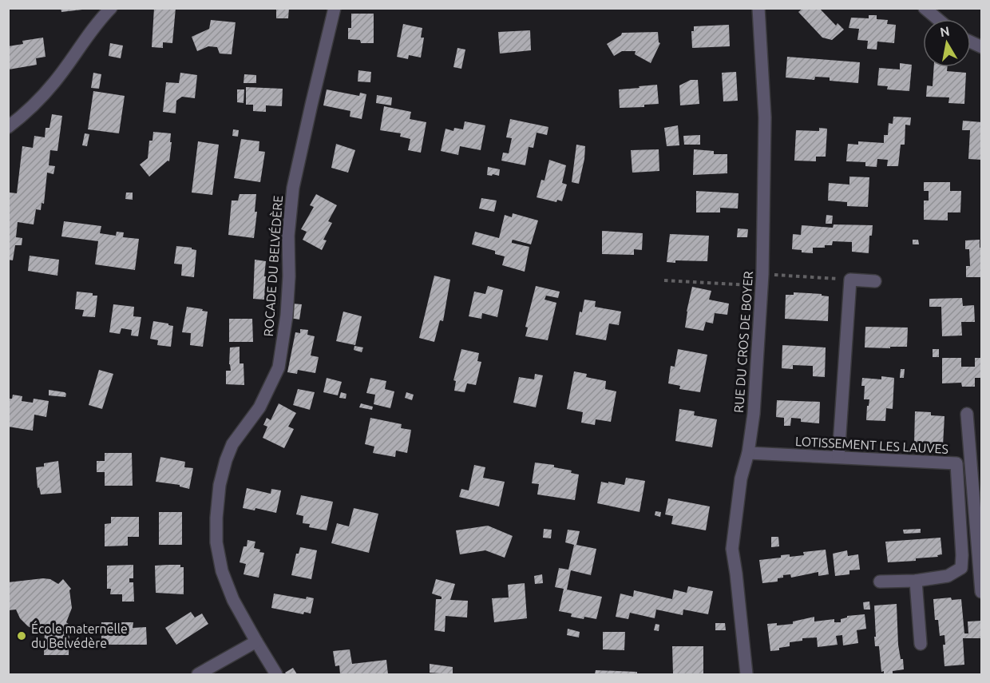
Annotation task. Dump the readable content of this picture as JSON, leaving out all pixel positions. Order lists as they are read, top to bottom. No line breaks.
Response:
{"streets":{"street":["ROCADE DU BELVÉDÈRE","RUE DU CROS DE BOYER","LOTISSEMENT LES LAUVES"]},"crossings":[["RUE DU CROS DE BOYER","LOTISSEMENT LES LAUVES"]],"places":["École maternelle du Belvédère"],"north":"top"}
